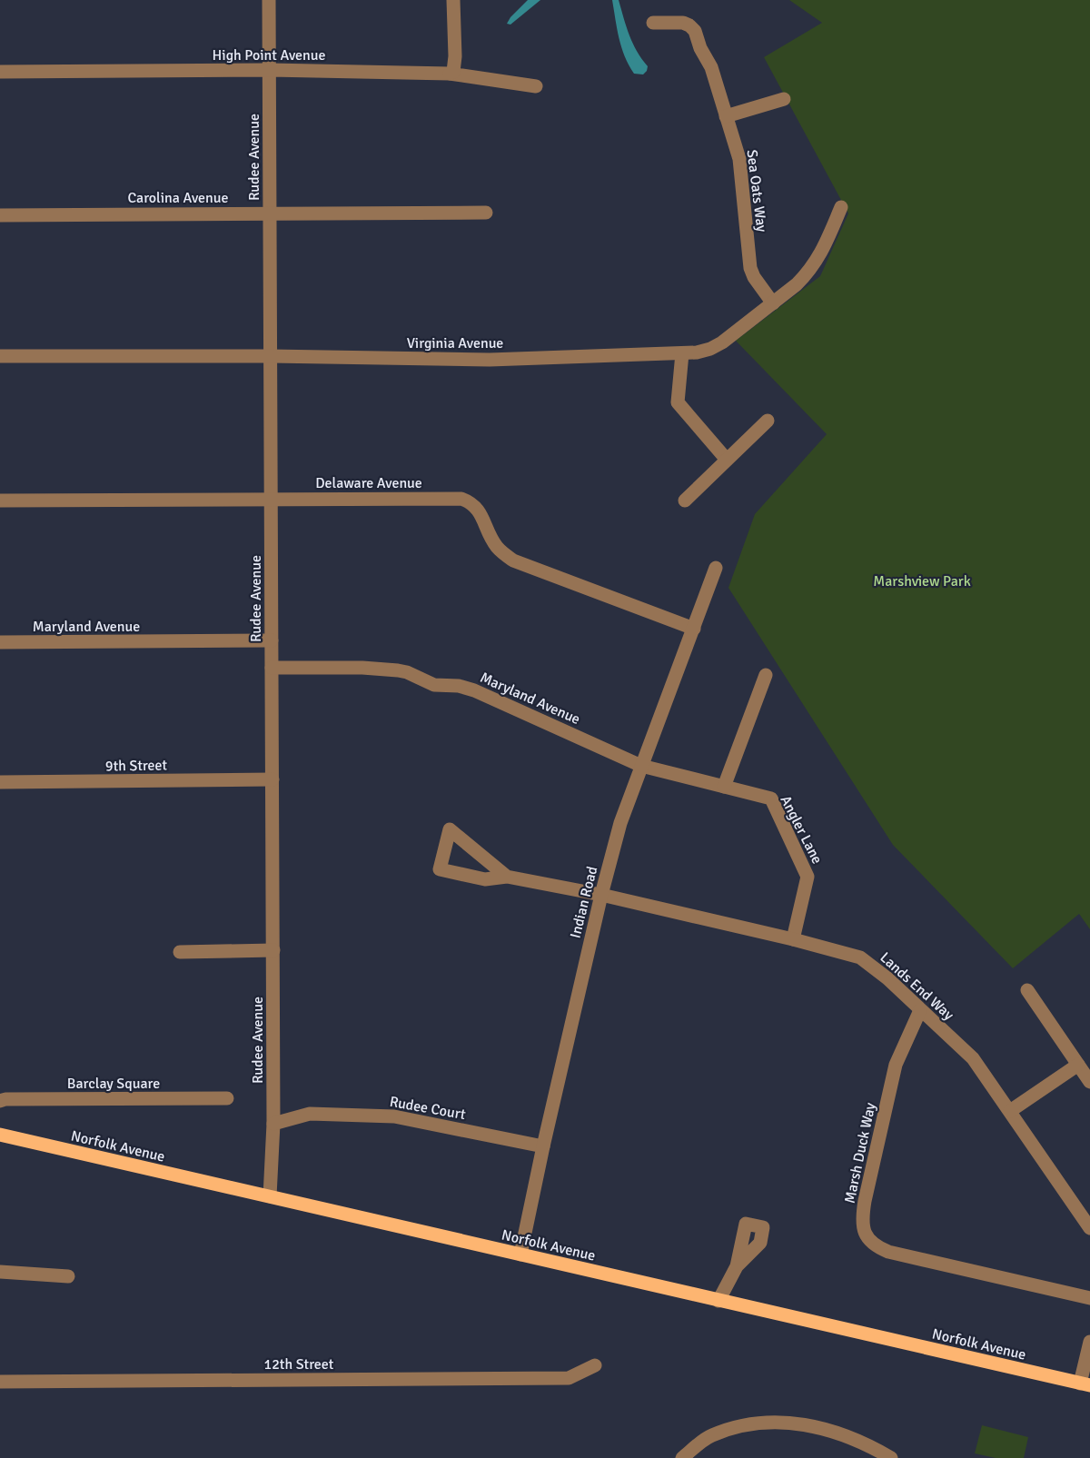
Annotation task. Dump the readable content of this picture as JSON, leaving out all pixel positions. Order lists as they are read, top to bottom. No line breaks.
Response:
{"streets":{"main road":["Norfolk Avenue"],"street":["High Point Avenue","Rudee Avenue","Sea Oats Way","Carolina Avenue","Virginia Avenue","Delaware Avenue","Maryland Avenue","9th Street","Angler Lane","Indian Road","Lands End Way","Barclay Square","Rudee Court","Marsh Duck Way","12th Street"]},"crossings":[["High Point Avenue","Rudee Avenue"],["Rudee Avenue","Carolina Avenue"],["Rudee Avenue","Virginia Avenue"],["Rudee Avenue","Delaware Avenue"],["Rudee Avenue","Maryland Avenue"],["Rudee Avenue","9th Street"],["Rudee Avenue","Rudee Court"],["Rudee Avenue","Norfolk Avenue"],["Sea Oats Way","Virginia Avenue"],["Delaware Avenue","Indian Road"],["Maryland Avenue","Angler Lane"],["Maryland Avenue","Indian Road"],["Angler Lane","Indian Road"],["Angler Lane","Lands End Way"],["Indian Road","Lands End Way"],["Indian Road","Rudee Court"],["Indian Road","Norfolk Avenue"],["Lands End Way","Marsh Duck Way"]],"parks":["Marshview Park"]}
